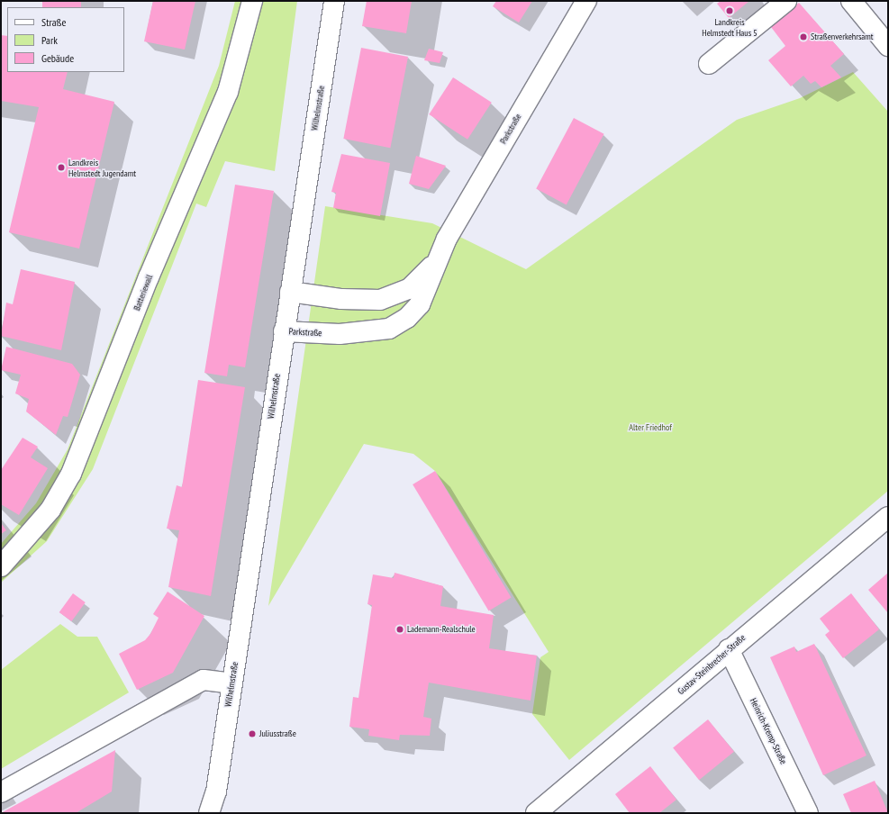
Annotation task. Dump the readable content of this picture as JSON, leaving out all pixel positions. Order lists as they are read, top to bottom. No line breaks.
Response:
{"streets":{"street":["Wilhelmstraße","Parkstraße","Batteriewall","Gustav-Steinbrecher-Straße","Heinrich-Kremp-Straße"]},"crossings":[["Wilhelmstraße","Parkstraße"],["Gustav-Steinbrecher-Straße","Heinrich-Kremp-Straße"]],"parks":["Alter Friedhof"],"places":["Landkreis Helmstedt Haus 5","Straßenverkehrsamt","Landkreis Helmstedt Jugendamt","Lademann-Realschule","Juliusstraße"],"legend":["Straße","Park","Gebäude"]}
